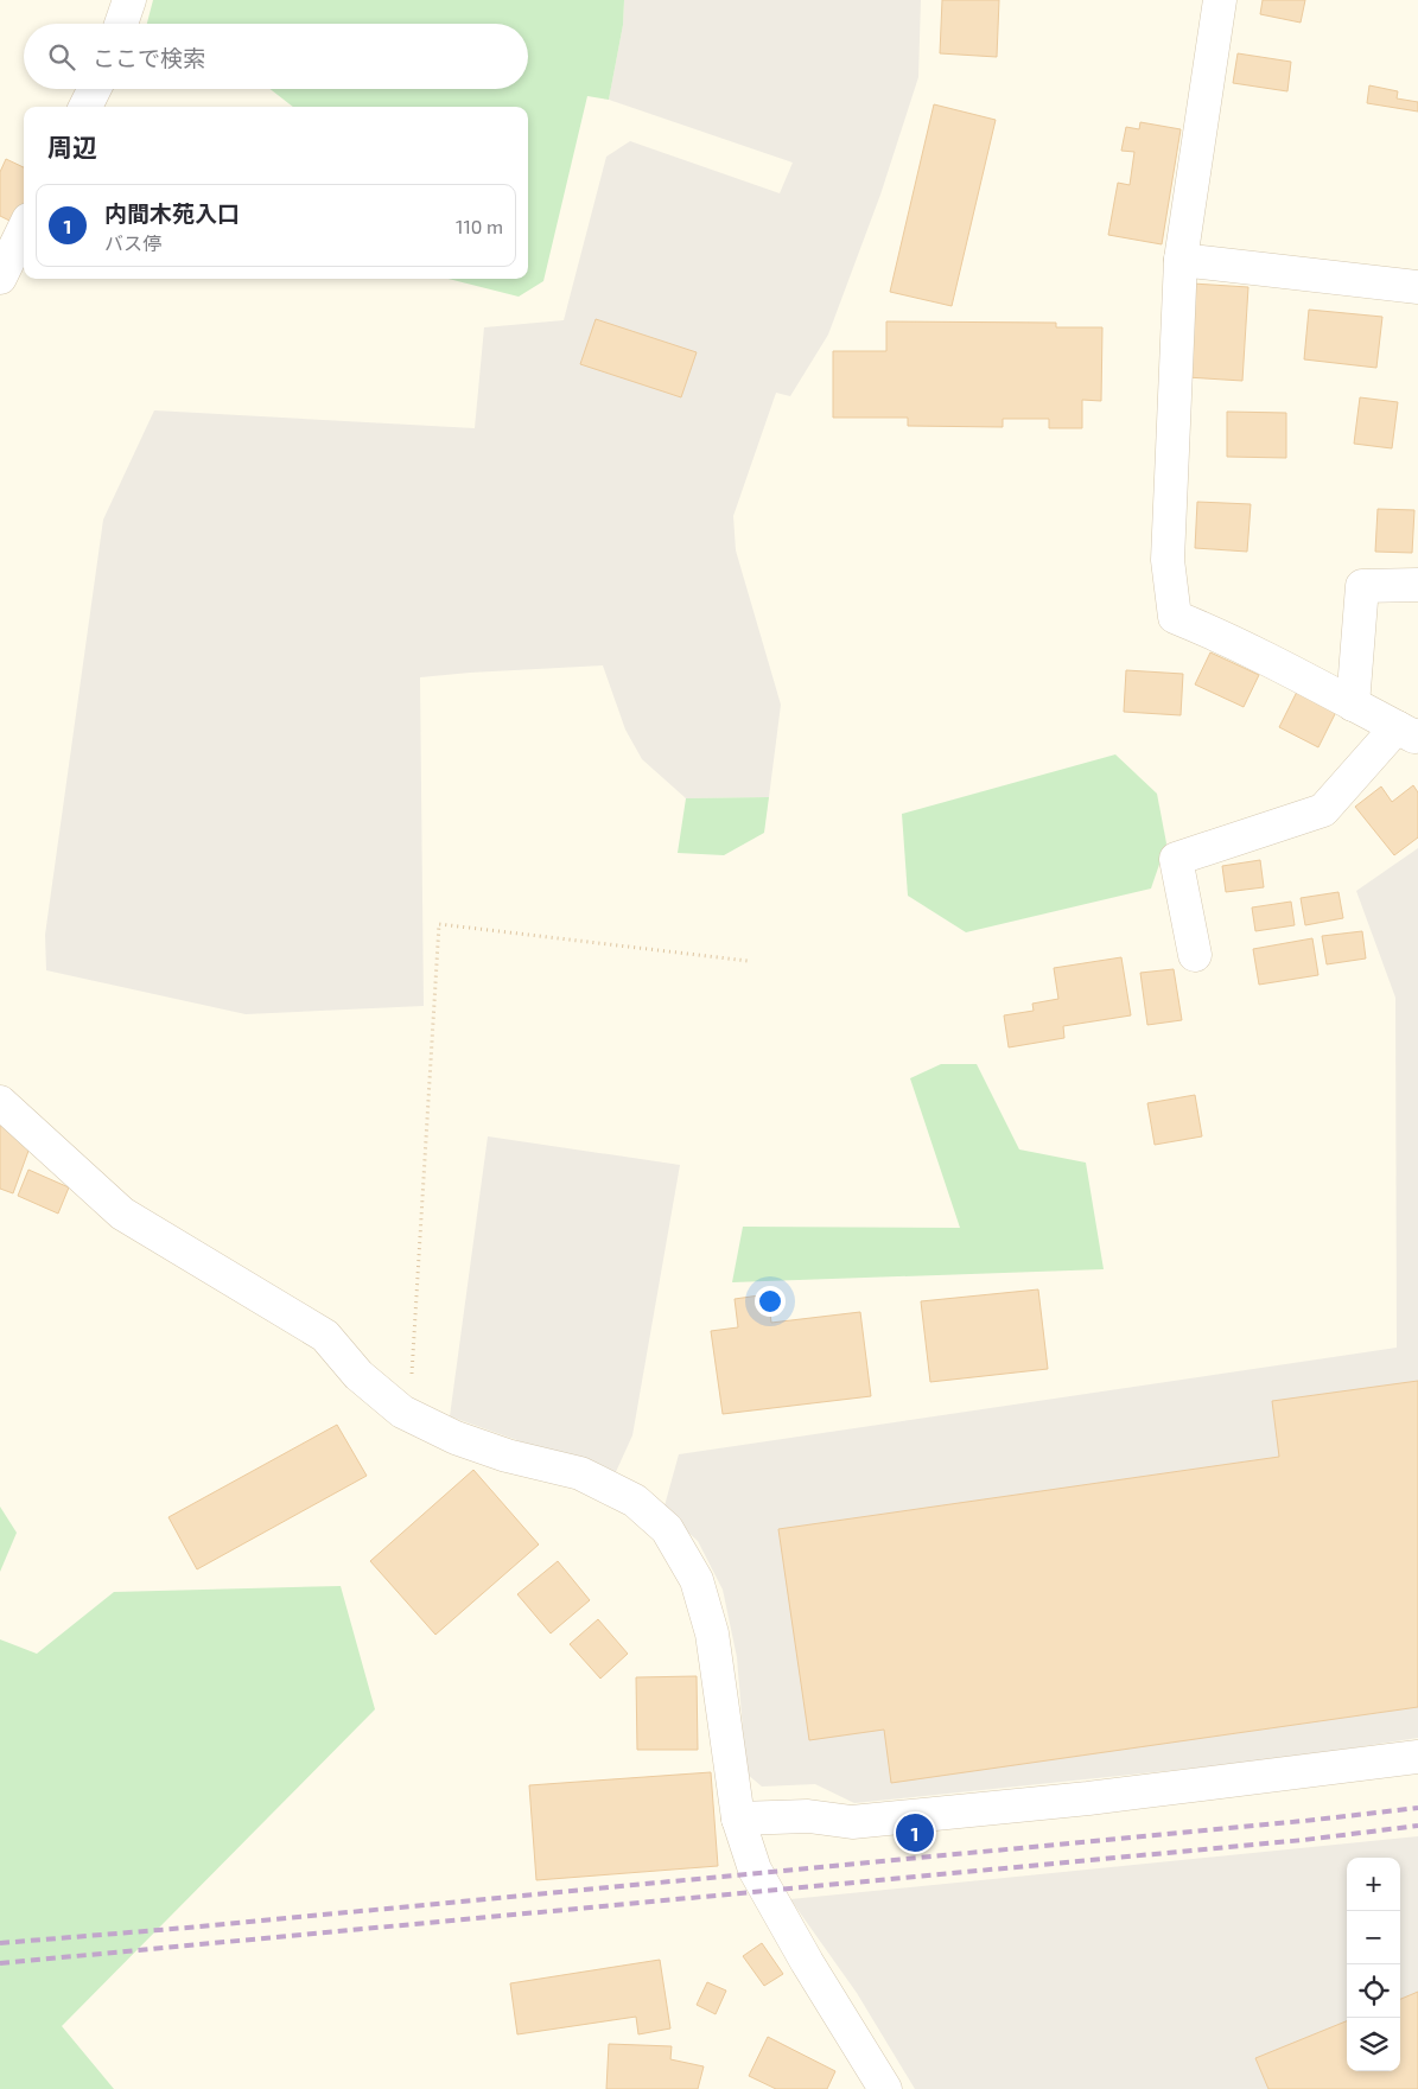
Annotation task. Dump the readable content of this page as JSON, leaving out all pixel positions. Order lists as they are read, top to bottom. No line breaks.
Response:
{"page":{"search":"ここで検索","heading":"周辺","list":[{"mark":"1","name":"内間木苑入口","note":"バス停","value":"110 m"}],"pins":"1","map_buttons":["+","−"]}}
